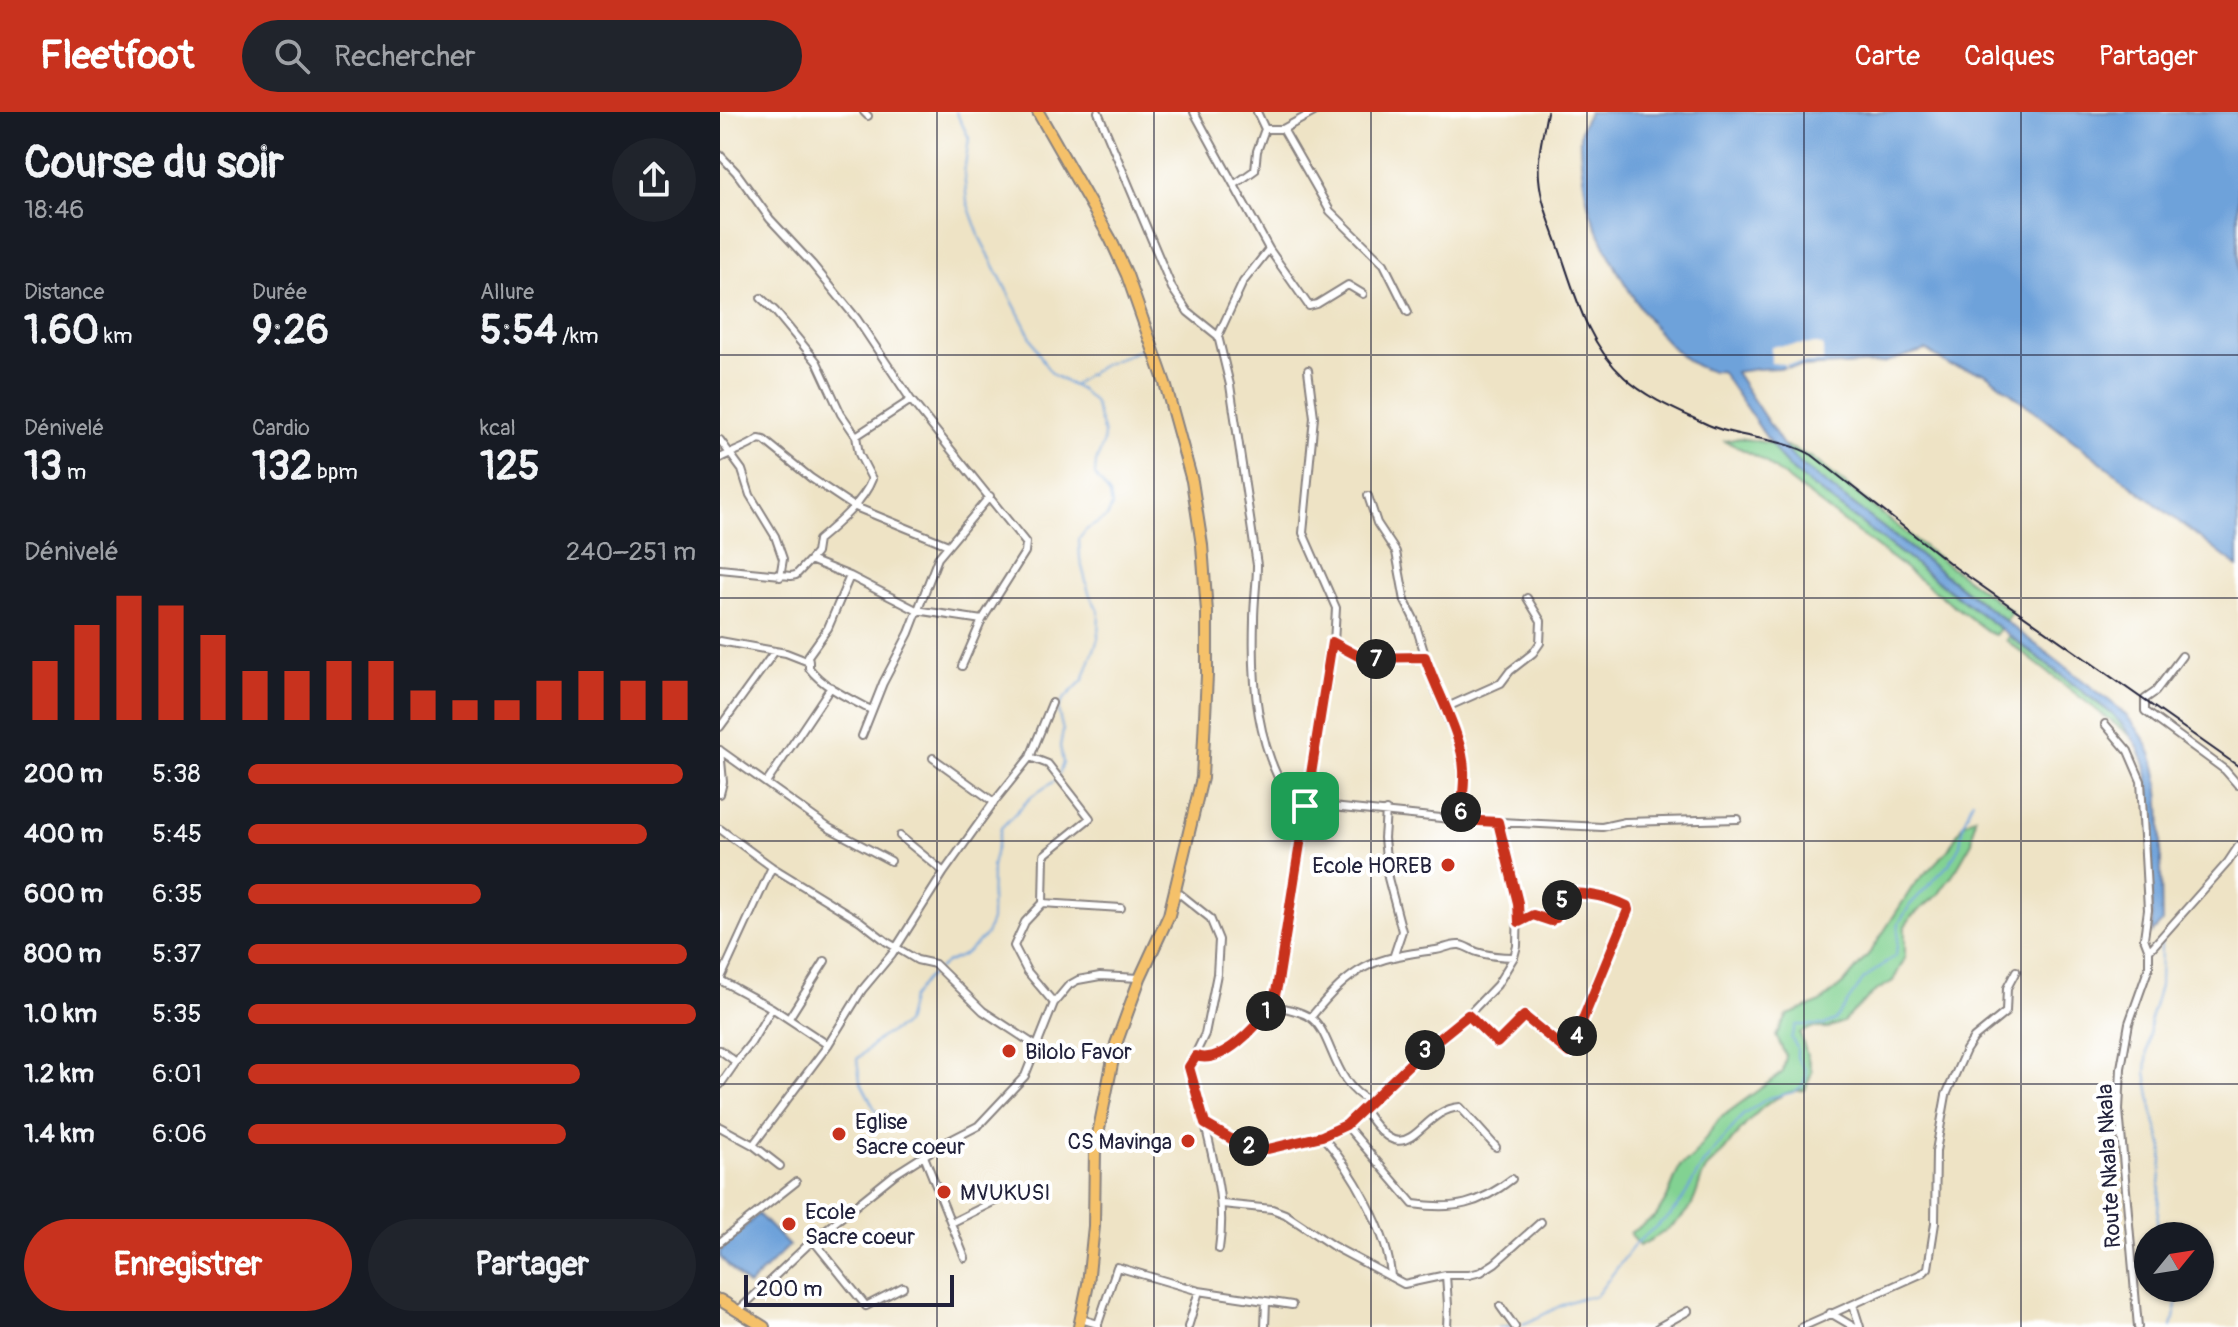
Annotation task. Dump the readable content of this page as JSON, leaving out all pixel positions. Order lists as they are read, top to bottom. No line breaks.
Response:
{"streets":{"street":["Route Nkala Nkala"]},"places":["Ecole HOREB","Bilolo Favor","Eglise Sacre coeur","CS Mavinga","MVUKUSI","Ecole Sacre coeur"],"scale_bar":"200 m","north":"top right","page":{"header":"Fleetfoot","search":"Rechercher","nav":["Carte","Calques","Partager"],"heading":["Course du soir","18:46"],"stats":[["Distance","1.60 km"],["Durée","9:26"],["Allure","5:54 /km"],["Dénivelé","13 m"],["Cardio","132 bpm"],["kcal","125"]],"chart":["Dénivelé","240–251 m"],"pins":["7","6","5","1","4","3","2"],"list":[{"name":"200 m","note":"5:38"},{"name":"400 m","note":"5:45"},{"name":"600 m","note":"6:35"},{"name":"800 m","note":"5:37"},{"name":"1.0 km","note":"5:35"},{"name":"1.2 km","note":"6:01"},{"name":"1.4 km","note":"6:06"}],"buttons":["Enregistrer","Partager"],"scale":"200 m"}}
